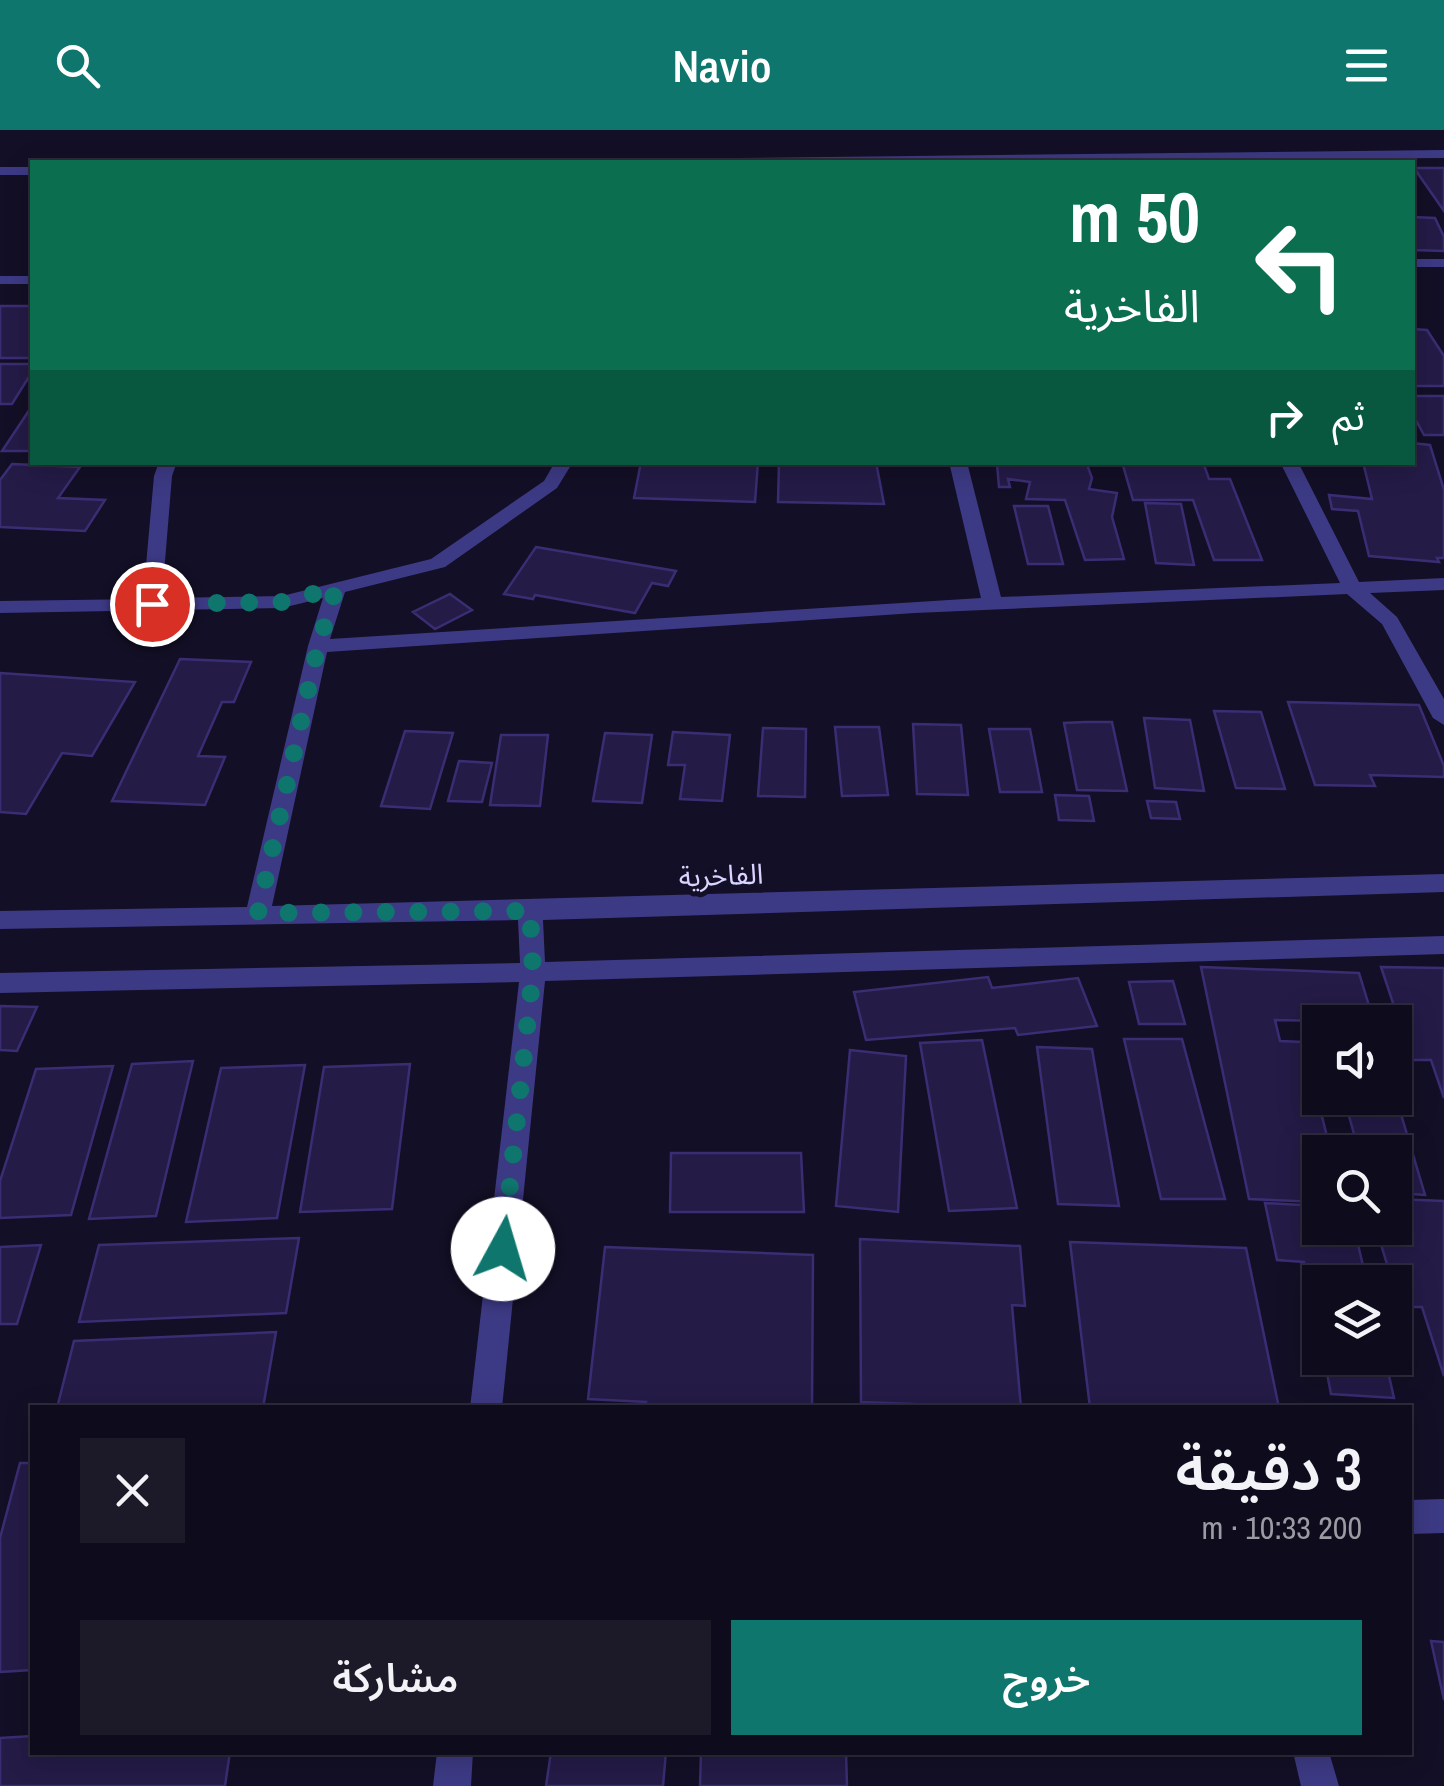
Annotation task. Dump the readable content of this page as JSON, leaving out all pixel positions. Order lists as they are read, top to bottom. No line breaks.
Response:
{"streets":{"street":["الفاخرية"]},"page":{"header":"Navio","turn":["50 m","الفاخرية"],"then":"ثم","heading":["3 دقيقة","200 m · 10:33"],"buttons":["خروج","مشاركة"]}}
